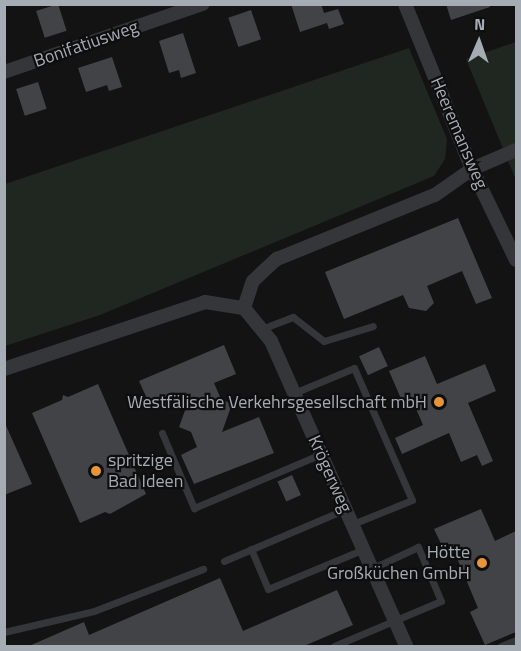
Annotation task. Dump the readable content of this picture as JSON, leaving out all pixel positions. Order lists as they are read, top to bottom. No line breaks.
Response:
{"streets":{"street":["Bonifatiusweg","Heeremansweg","Krögerweg"]},"places":["Westfälische Verkehrsgesellschaft mbH","spritzige Bad Ideen","Hötte Großküchen GmbH"],"north":"top"}
